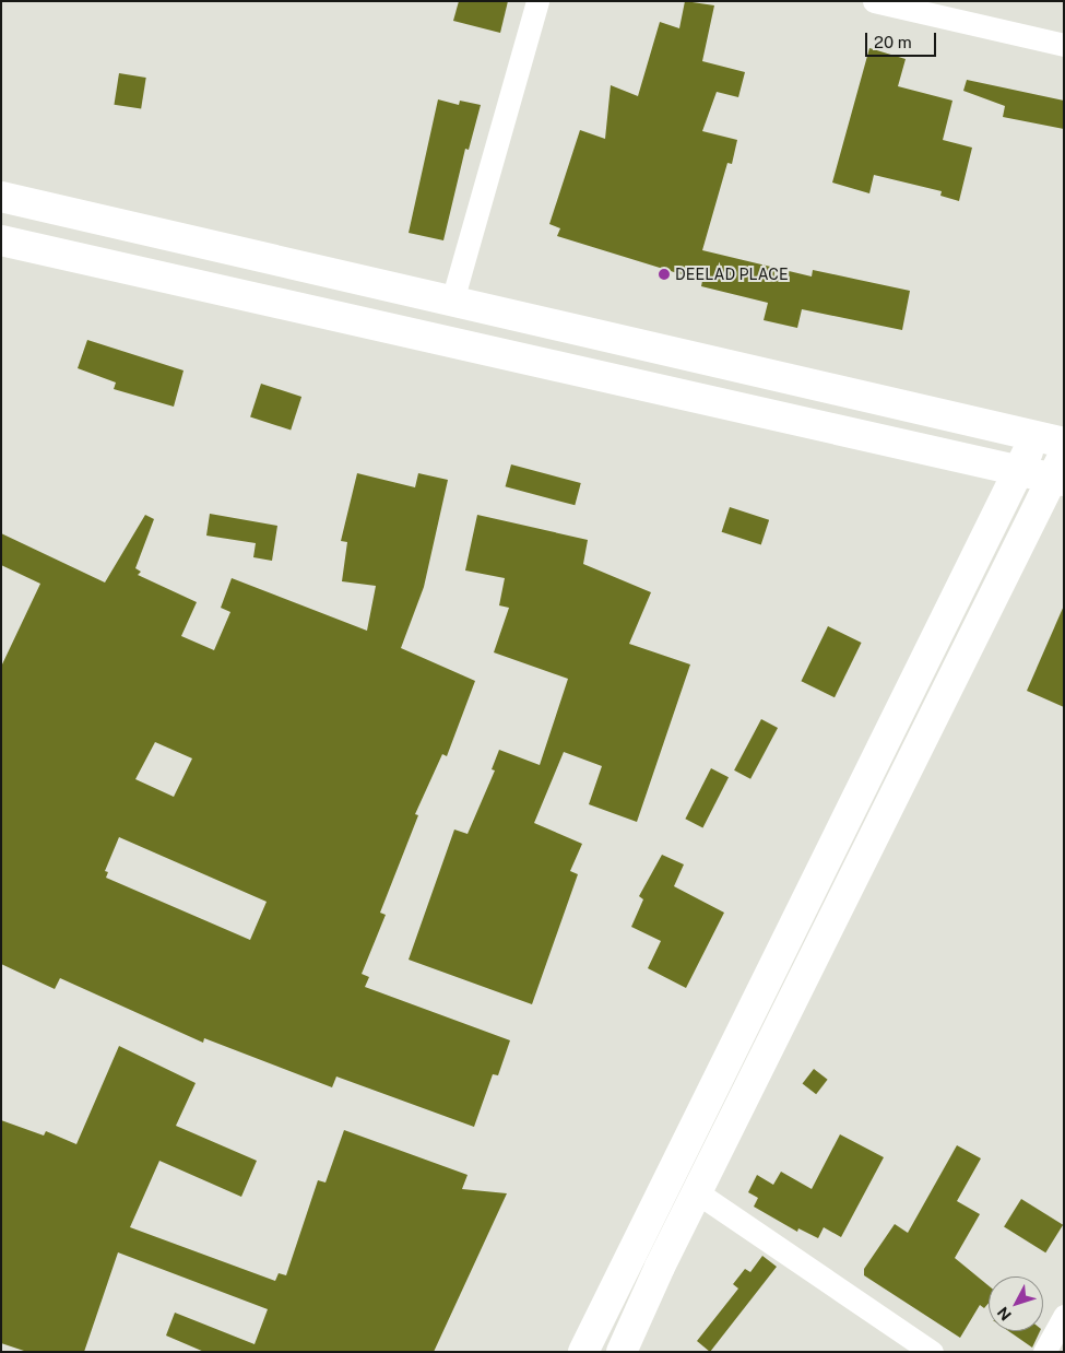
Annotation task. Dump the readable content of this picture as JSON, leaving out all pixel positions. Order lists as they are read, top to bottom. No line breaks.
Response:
{"places":["DEELAD PLACE"],"scale_bar":"20 m","north":"bottom left"}
